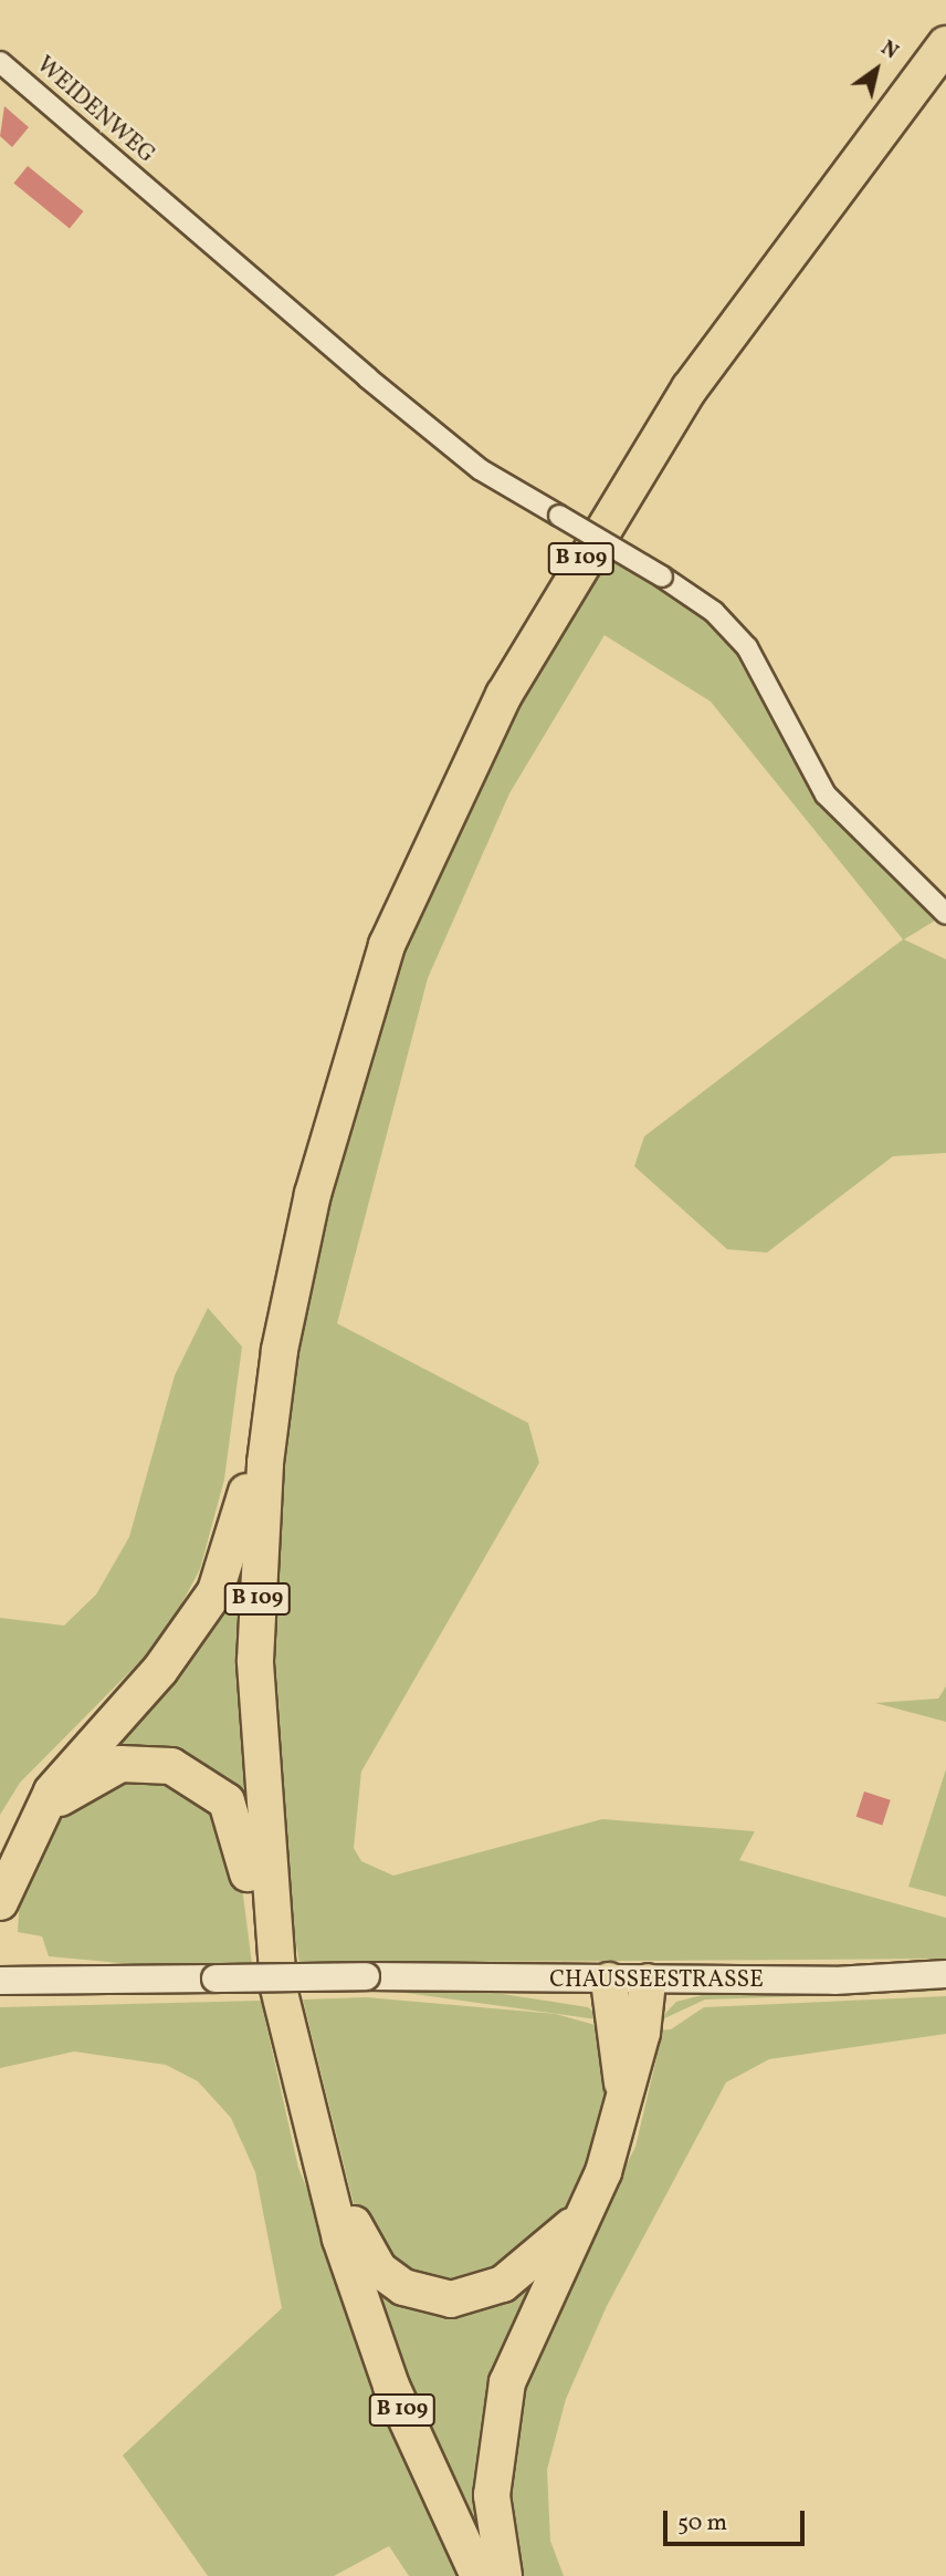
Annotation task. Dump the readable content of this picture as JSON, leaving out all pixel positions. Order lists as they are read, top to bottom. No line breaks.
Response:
{"streets":{"highway":["B 109"],"main road":["CHAUSSEESTRASSE"],"street":["WEIDENWEG"]},"scale_bar":"50 m","north":"top right"}
